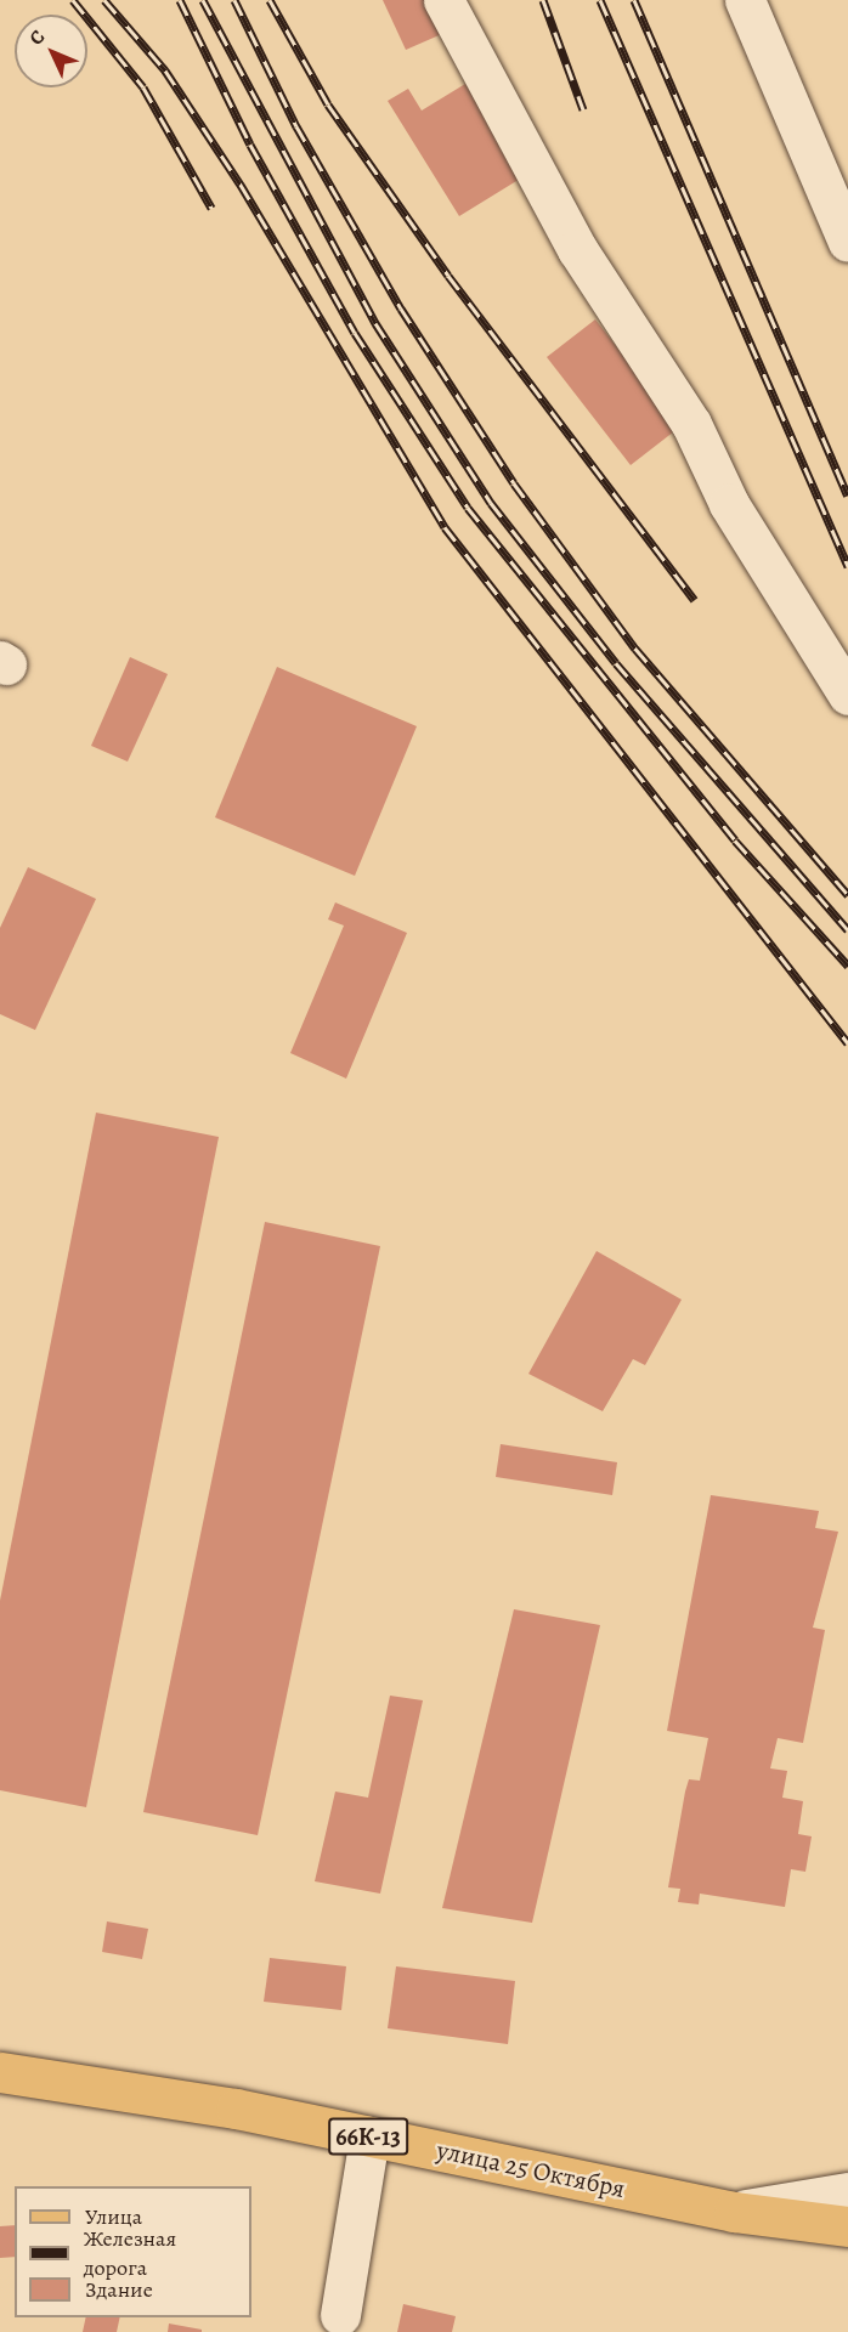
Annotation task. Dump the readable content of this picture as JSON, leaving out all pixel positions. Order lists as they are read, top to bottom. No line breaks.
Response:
{"streets":{"main road":["66К-13","улица 25 Октября"]},"legend":["Улица","Железная дорога","Здание"],"north":"top left"}
